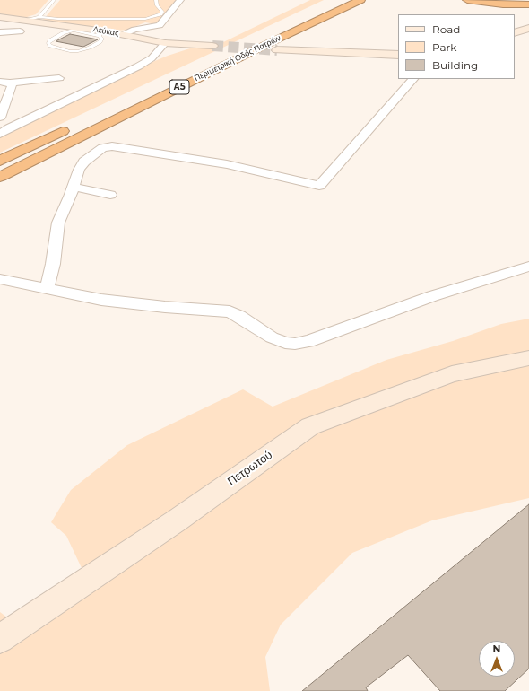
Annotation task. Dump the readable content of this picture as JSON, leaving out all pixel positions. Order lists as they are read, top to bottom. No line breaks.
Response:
{"streets":{"highway":["Περιμετρική Οδός Πατρών","Α5"],"street":["Λεύκας","Πετρωτού"]},"legend":["Road","Park","Building"],"north":"top"}
